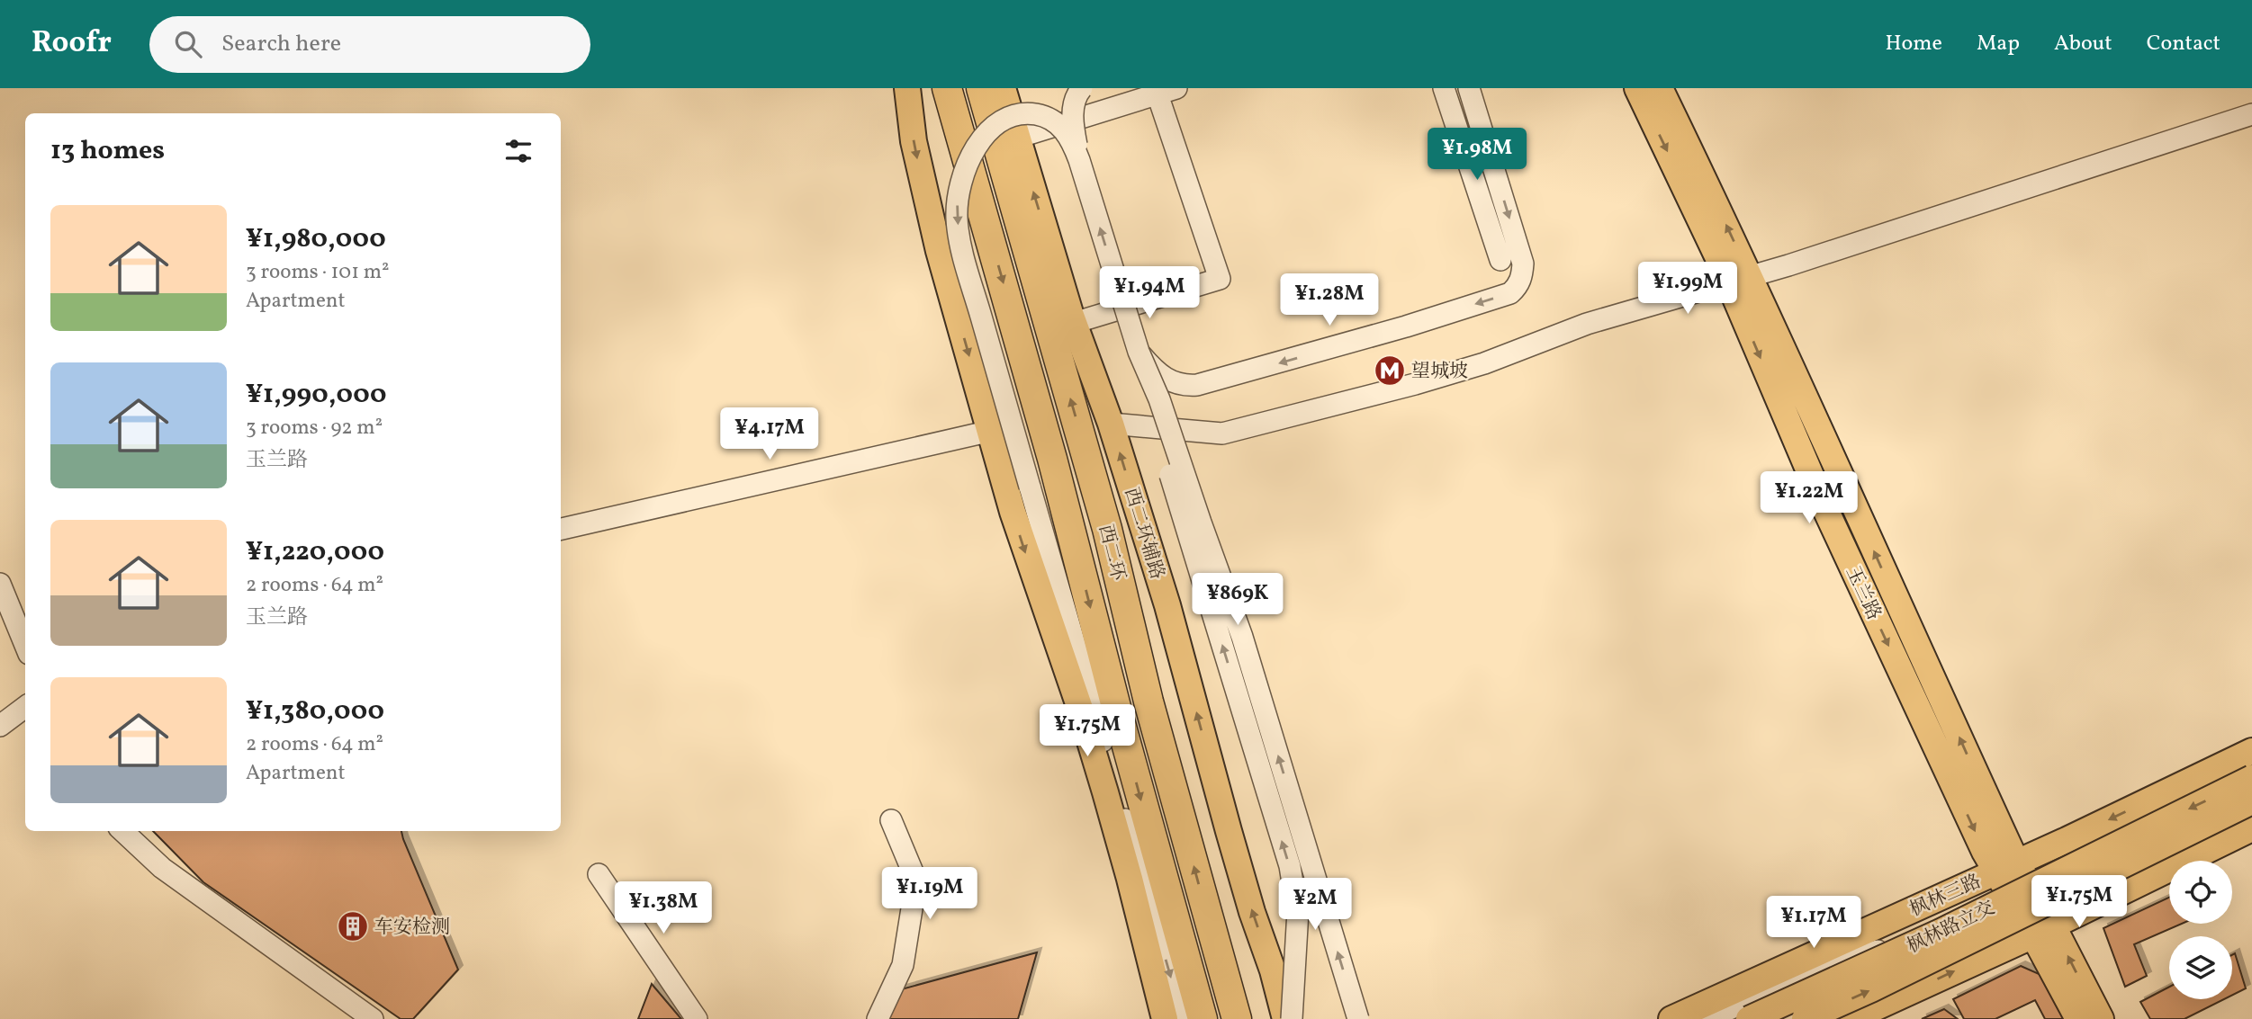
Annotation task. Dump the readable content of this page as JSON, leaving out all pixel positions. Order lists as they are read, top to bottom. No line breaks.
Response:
{"streets":{"highway":["西二环"],"main road":["西二环辅路","玉兰路","枫林三路","枫林路立交"]},"crossings":[["玉兰路","枫林三路"]],"places":{"metro station":["望城坡"],"building":["车安检测"]},"page":{"header":"Roofr","search":"Search here","nav":["Home","Map","About","Contact"],"heading":"13 homes","price":["¥1.98M","¥1.99M","¥1.94M","¥1.28M","¥4.17M","¥1.22M","¥869K","¥1.75M","¥1.19M","¥1.75M","¥2M","¥1.38M","¥1.17M"],"list":[{"name":"¥1,980,000","note":"3 rooms · 101 m² · Apartment"},{"name":"¥1,990,000","note":"3 rooms · 92 m² · 玉兰路"},{"name":"¥1,220,000","note":"2 rooms · 64 m² · 玉兰路"},{"name":"¥1,380,000","note":"2 rooms · 64 m² · Apartment"}]}}
